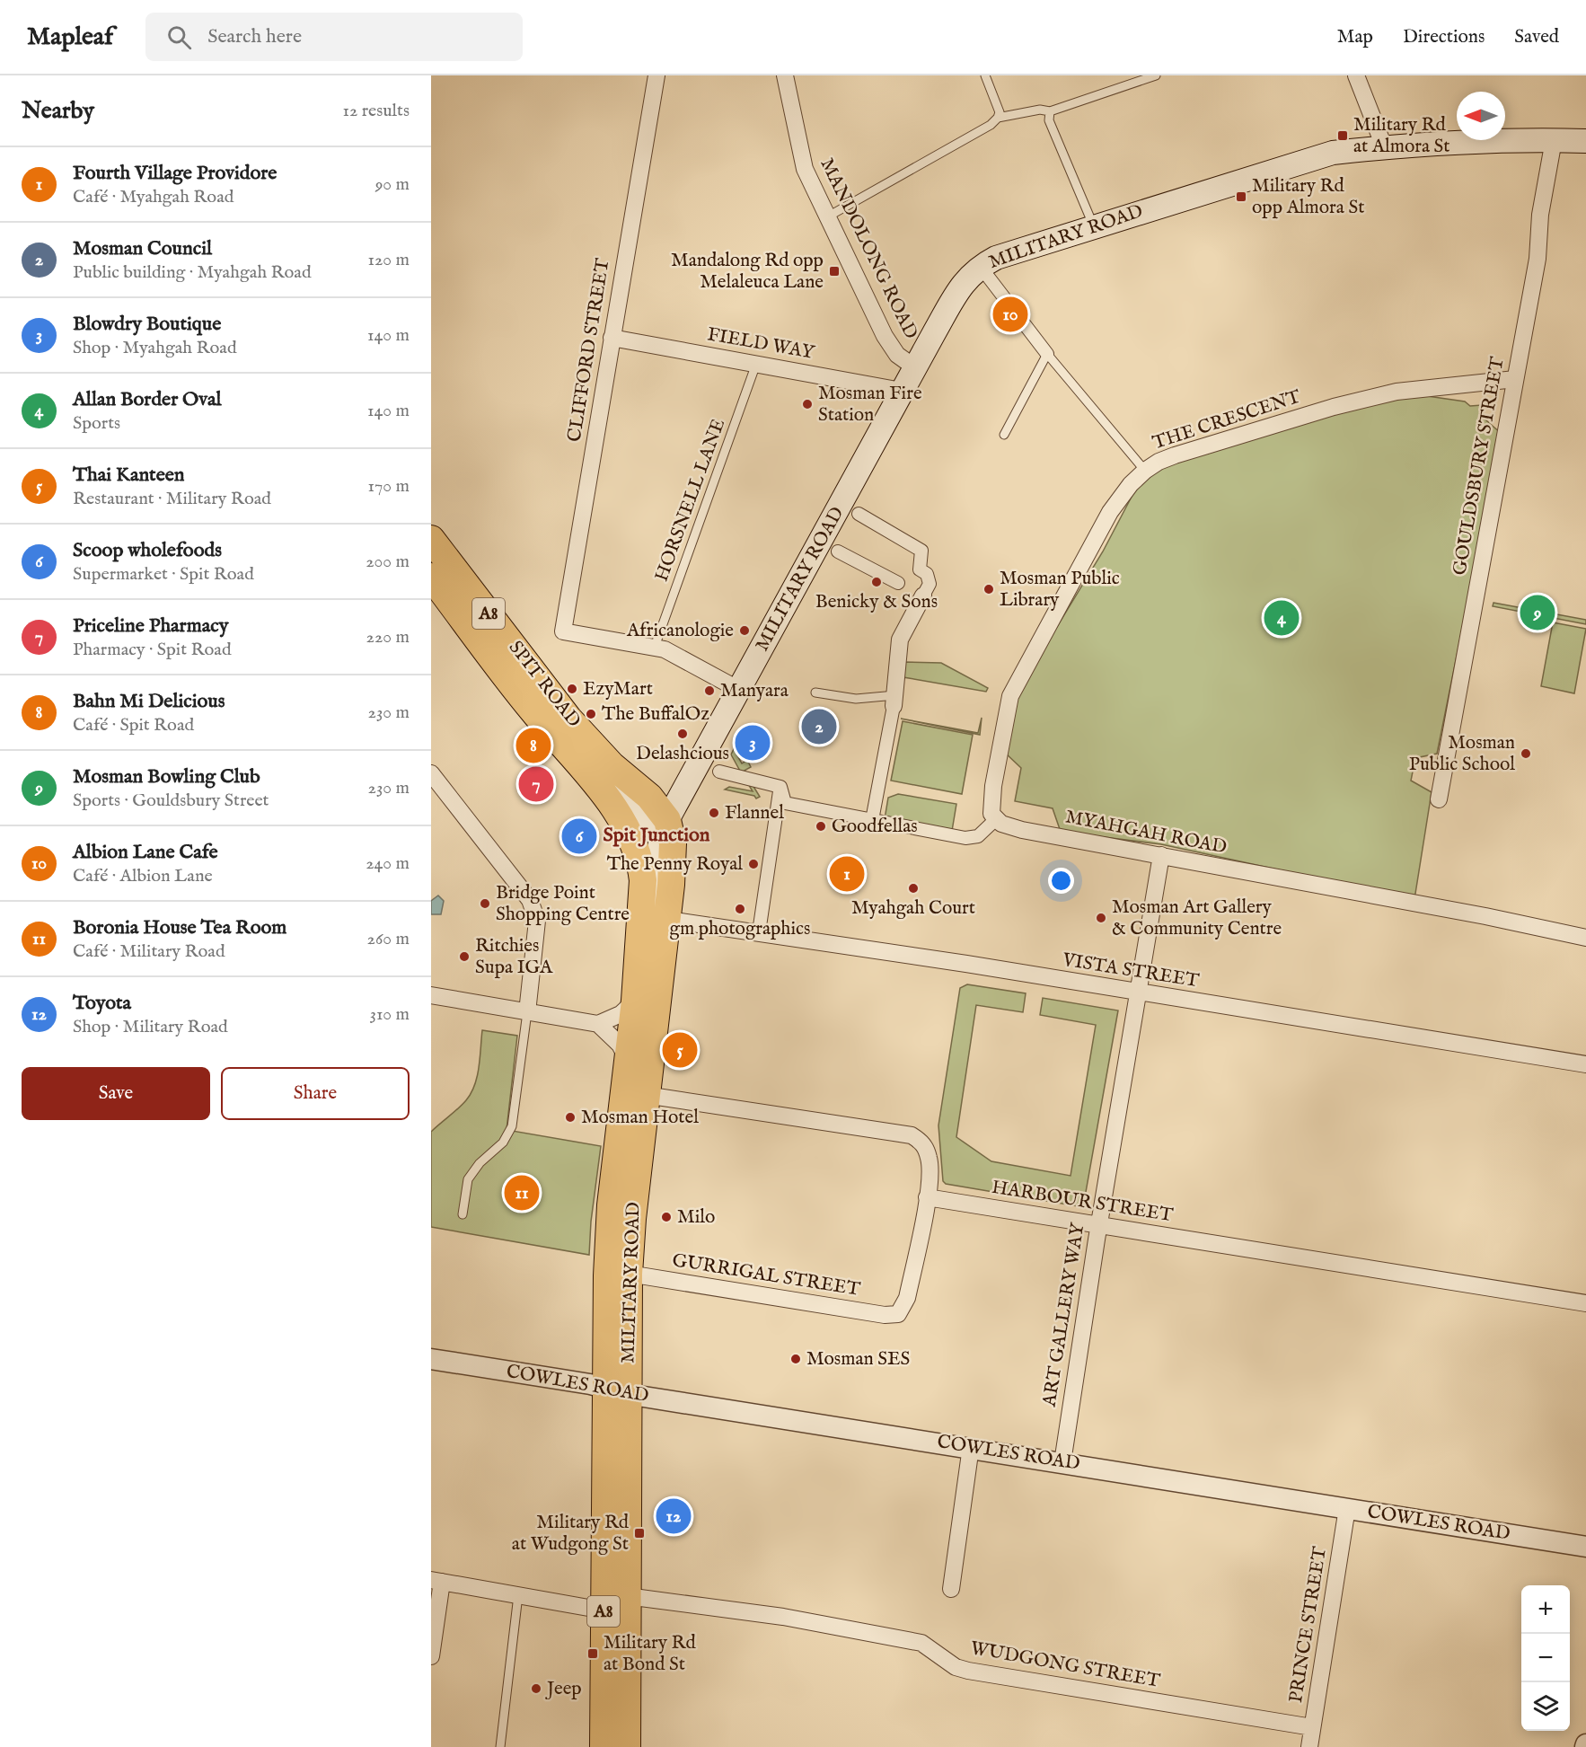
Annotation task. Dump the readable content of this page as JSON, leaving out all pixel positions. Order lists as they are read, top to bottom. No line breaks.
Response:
{"streets":{"highway":["MILITARY ROAD","A8","SPIT ROAD"],"street":["MANDOLONG ROAD","FIELD WAY","CLIFFORD STREET","THE CRESCENT","GOULDSBURY STREET","MYAHGAH ROAD","VISTA STREET","HARBOUR STREET","GURRIGAL STREET","ART GALLERY WAY","COWLES ROAD","PRINCE STREET","WUDGONG STREET"],"lane":["HORSNELL LANE"]},"crossings":[["MILITARY ROAD","MANDOLONG ROAD"],["MILITARY ROAD","FIELD WAY"],["MILITARY ROAD","GOULDSBURY STREET"],["MILITARY ROAD","SPIT ROAD"],["MILITARY ROAD","VISTA STREET"],["MILITARY ROAD","GURRIGAL STREET"],["MILITARY ROAD","COWLES ROAD"],["MILITARY ROAD","WUDGONG STREET"],["FIELD WAY","CLIFFORD STREET"],["FIELD WAY","HORSNELL LANE"],["CLIFFORD STREET","HORSNELL LANE"],["THE CRESCENT","GOULDSBURY STREET"],["THE CRESCENT","MYAHGAH ROAD"],["MYAHGAH ROAD","ART GALLERY WAY"],["VISTA STREET","ART GALLERY WAY"],["HARBOUR STREET","GURRIGAL STREET"],["HARBOUR STREET","ART GALLERY WAY"],["ART GALLERY WAY","COWLES ROAD"],["COWLES ROAD","PRINCE STREET"],["PRINCE STREET","WUDGONG STREET"]],"districts":["Spit Junction"],"places":{"transit":["Military Rd at Almora St","Military Rd opp Almora St","Mandalong Rd opp Melaleuca Lane","Military Rd at Wudgong St","Military Rd at Bond St"],"other":["Mosman Fire Station","Benicky & Sons","Mosman Public Library","Africanologie","EzyMart","Manyara","The BuffalOz","Delashcious","Mosman Public School","Flannel","Goodfellas","The Penny Royal","Myahgah Court","Bridge Point Shopping Centre","gm photographics","Mosman Art Gallery & Community Centre","Ritchies Supa IGA","Mosman Hotel","Milo","Mosman SES","Jeep"]},"north":"left","page":{"header":"Mapleaf","search":"Search here","nav":["Map","Directions","Saved"],"heading":["Nearby","12 results"],"list":[{"mark":"1","name":"Fourth Village Providore","note":"Café · Myahgah Road","value":"90 m"},{"mark":"2","name":"Mosman Council","note":"Public building · Myahgah Road","value":"120 m"},{"mark":"3","name":"Blowdry Boutique","note":"Shop · Myahgah Road","value":"140 m"},{"mark":"4","name":"Allan Border Oval","note":"Sports","value":"140 m"},{"mark":"5","name":"Thai Kanteen","note":"Restaurant · Military Road","value":"170 m"},{"mark":"6","name":"Scoop wholefoods","note":"Supermarket · Spit Road","value":"200 m"},{"mark":"7","name":"Priceline Pharmacy","note":"Pharmacy · Spit Road","value":"220 m"},{"mark":"8","name":"Bahn Mi Delicious","note":"Café · Spit Road","value":"230 m"},{"mark":"9","name":"Mosman Bowling Club","note":"Sports · Gouldsbury Street","value":"230 m"},{"mark":"10","name":"Albion Lane Cafe","note":"Café · Albion Lane","value":"240 m"},{"mark":"11","name":"Boronia House Tea Room","note":"Café · Military Road","value":"260 m"},{"mark":"12","name":"Toyota","note":"Shop · Military Road","value":"310 m"}],"pins":["10","9","4","2","3","8","7","6","1","5","11","12"],"buttons":["Save","Share"],"map_buttons":["+","−"]}}
